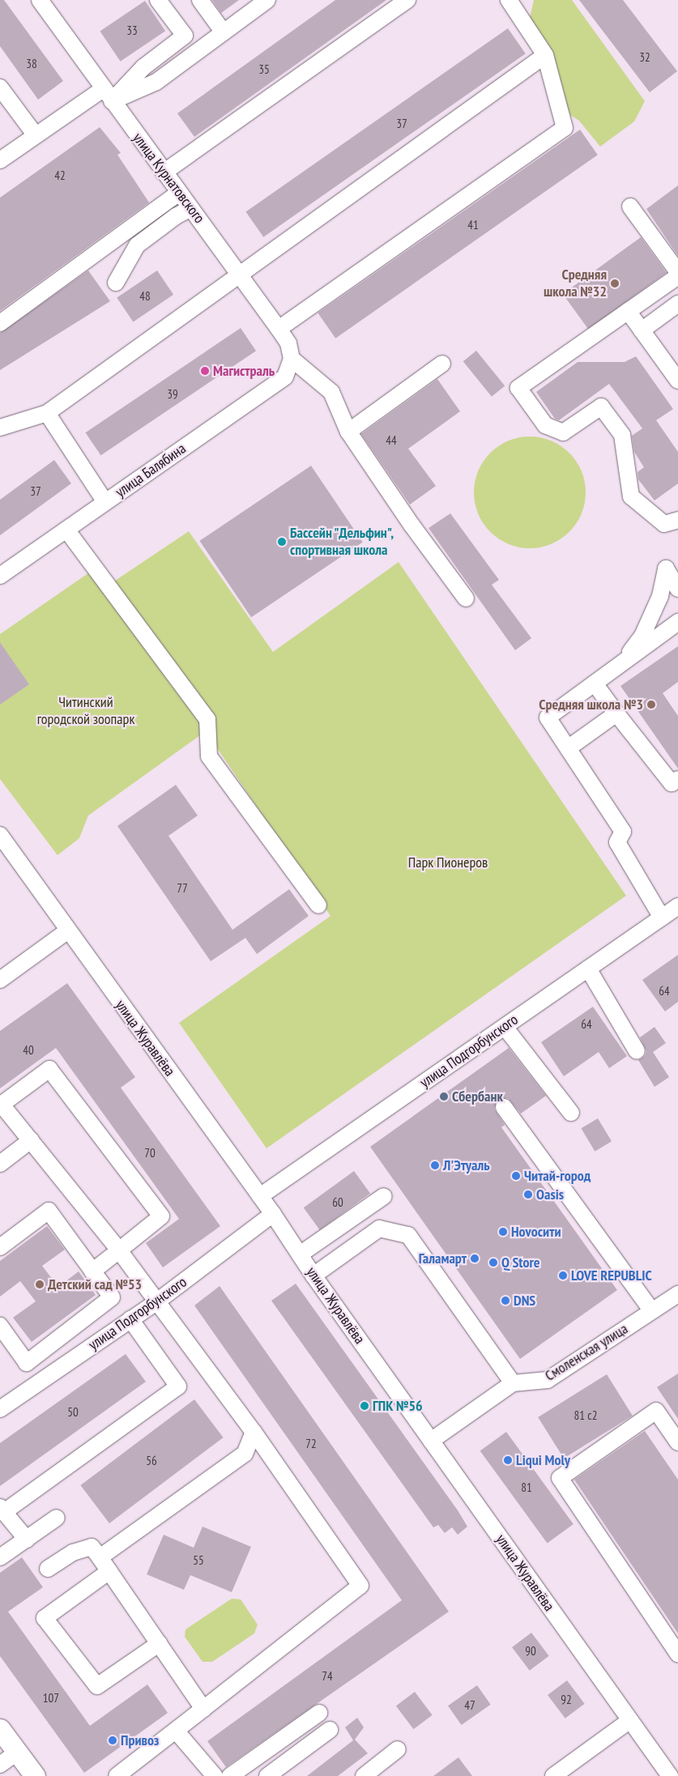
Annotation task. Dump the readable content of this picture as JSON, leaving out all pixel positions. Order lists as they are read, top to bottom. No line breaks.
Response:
{"streets":{"street":["улица Курнатовского","улица Балябина","улица Журавлёва","улица Подгорбунского","Смоленская улица"]},"crossings":[["улица Курнатовского","улица Балябина"],["улица Журавлёва","улица Подгорбунского"],["улица Журавлёва","Смоленская улица"]],"parks":["Читинский городской зоопарк","Парк Пионеров"],"places":["Средняя школа №32","Магистраль","Бассейн \"Дельфин\", спортивная школа","Средняя школа №3","Сбербанк","Л'Этуаль","Читай-город","Oasis","Ноvосити","Галамарт","Q Store","LOVE REPUBLIC","Детский сад №53","DNS","ГПК №56","Liqui Moly","Привоз"],"house_numbers":["33","32","38","35","37","42","41","48","39","44","37","77","64","64","40","70","60","50","81 с2","72","56","81","55","90","74","107","92","47"]}
